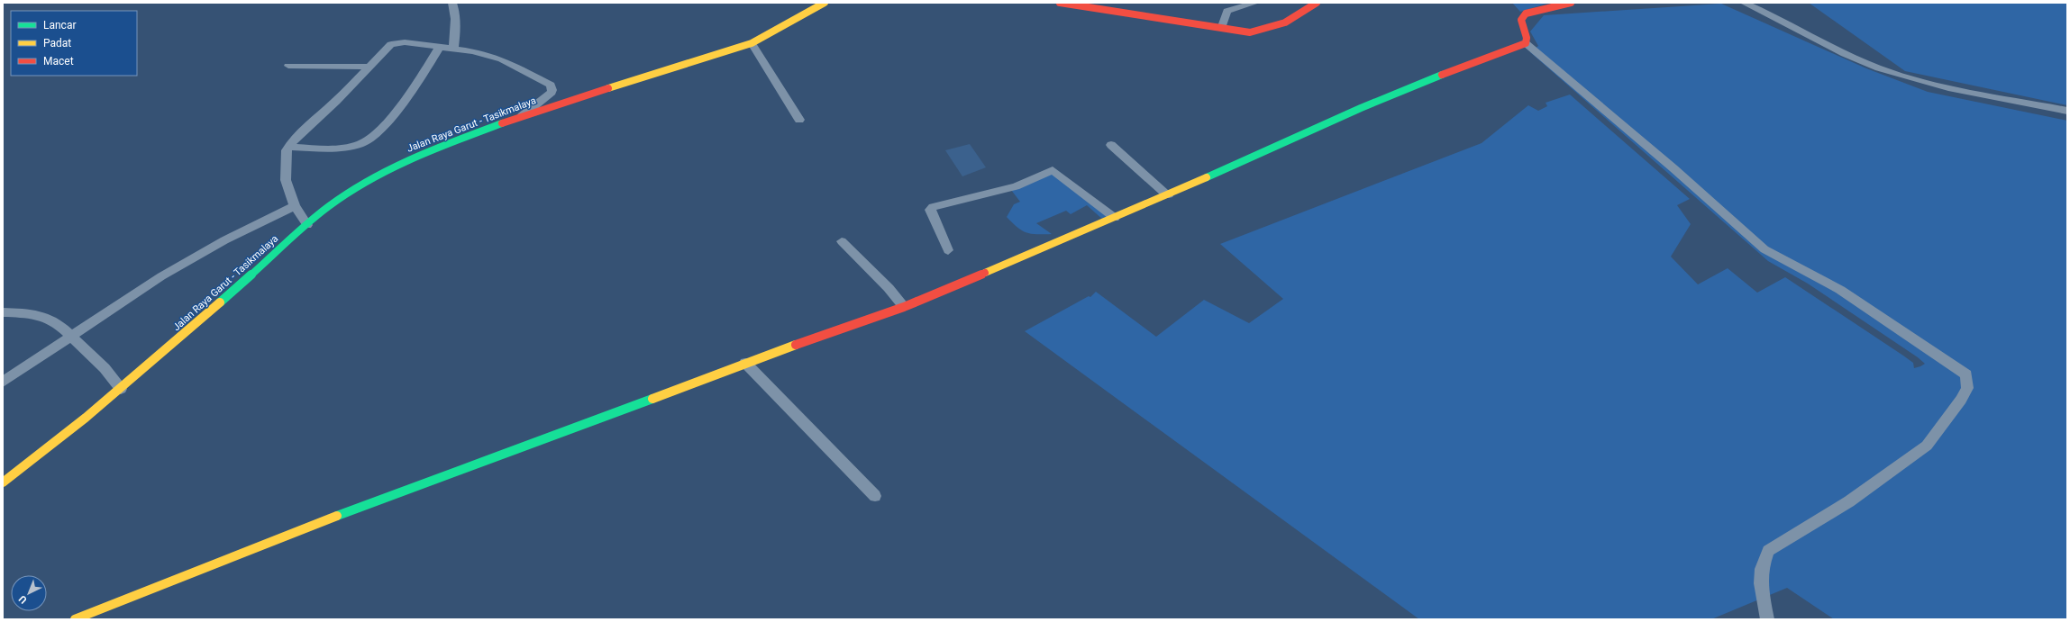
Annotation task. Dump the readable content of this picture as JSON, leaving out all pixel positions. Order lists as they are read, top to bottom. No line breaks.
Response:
{"streets":{"street":["Jalan Raya Garut - Tasikmalaya"]},"legend":["Lancar","Padat","Macet"],"north":"bottom left"}
